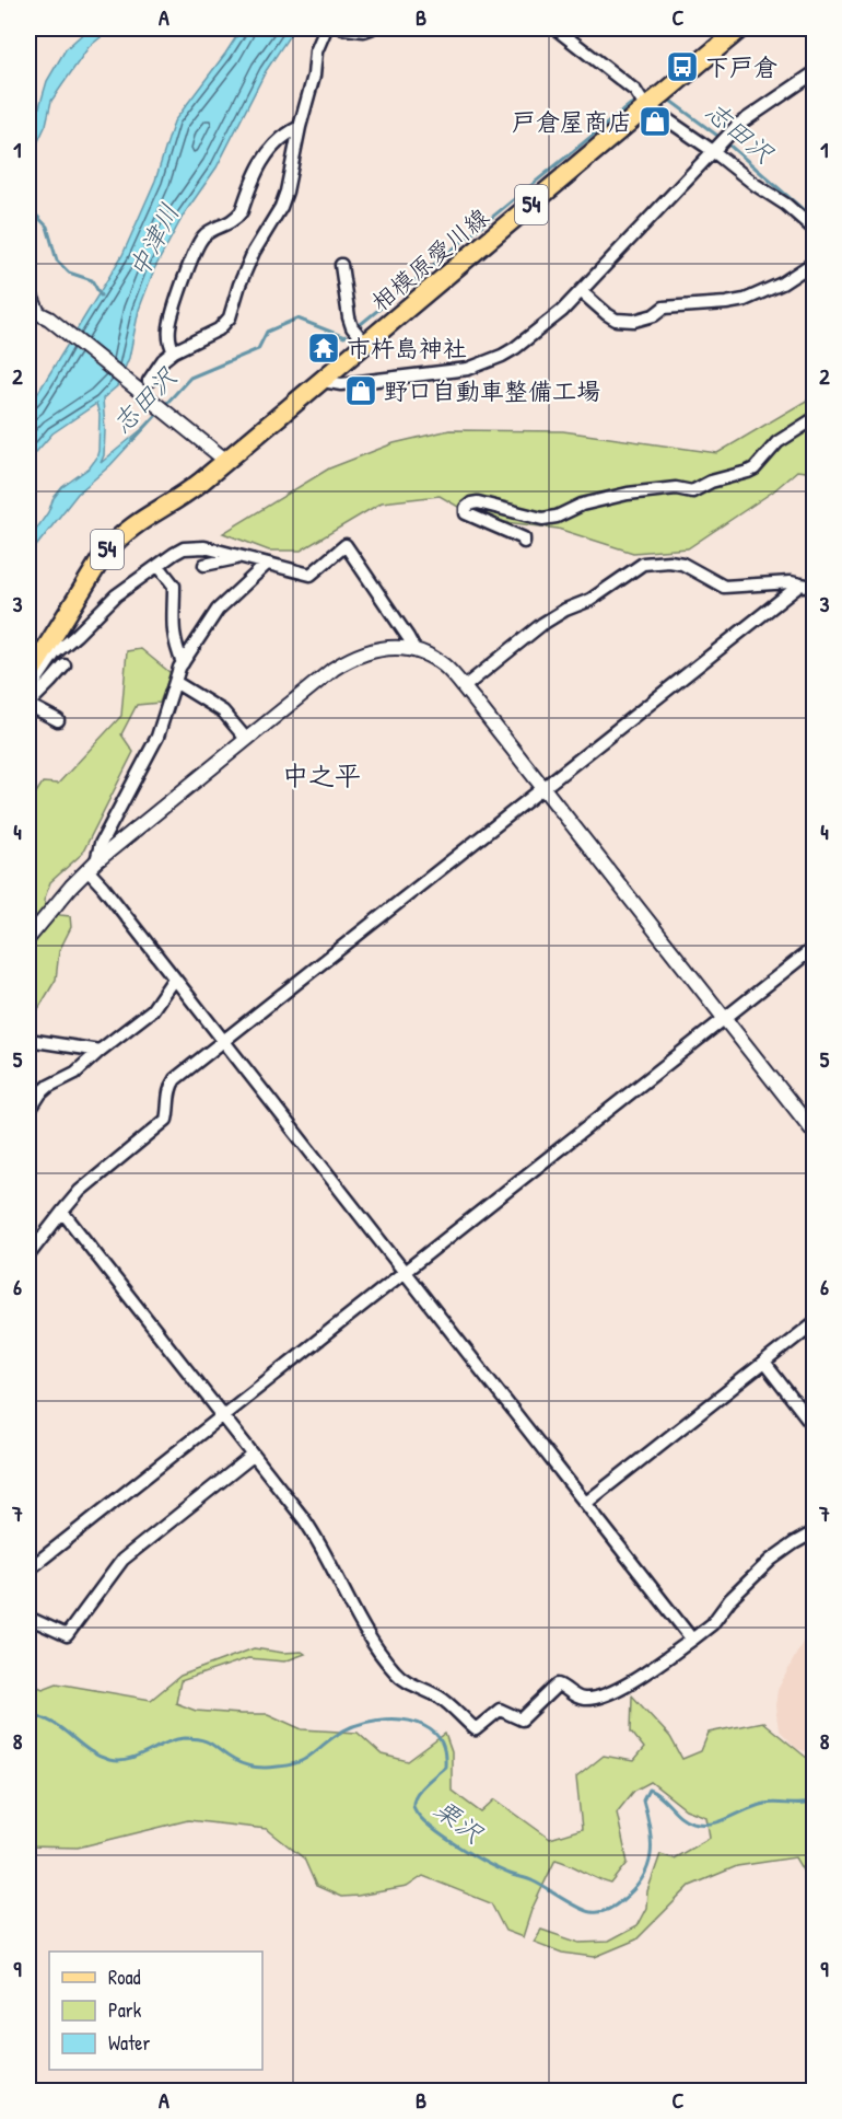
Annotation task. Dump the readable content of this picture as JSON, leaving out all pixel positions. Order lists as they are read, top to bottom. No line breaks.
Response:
{"streets":{"main road":["54","相模原愛川線"]},"districts":["中之平"],"water":["志田沢","中津川","栗沢"],"places":{"bus stop":["下戸倉"],"shop":["戸倉屋商店","野口自動車整備工場"],"temple":["市杵島神社"]},"legend":["Road","Park","Water"],"grid":{"columns":["A","B","C"],"rows":["1","2","3","4","5","6","7","8","9"]}}
